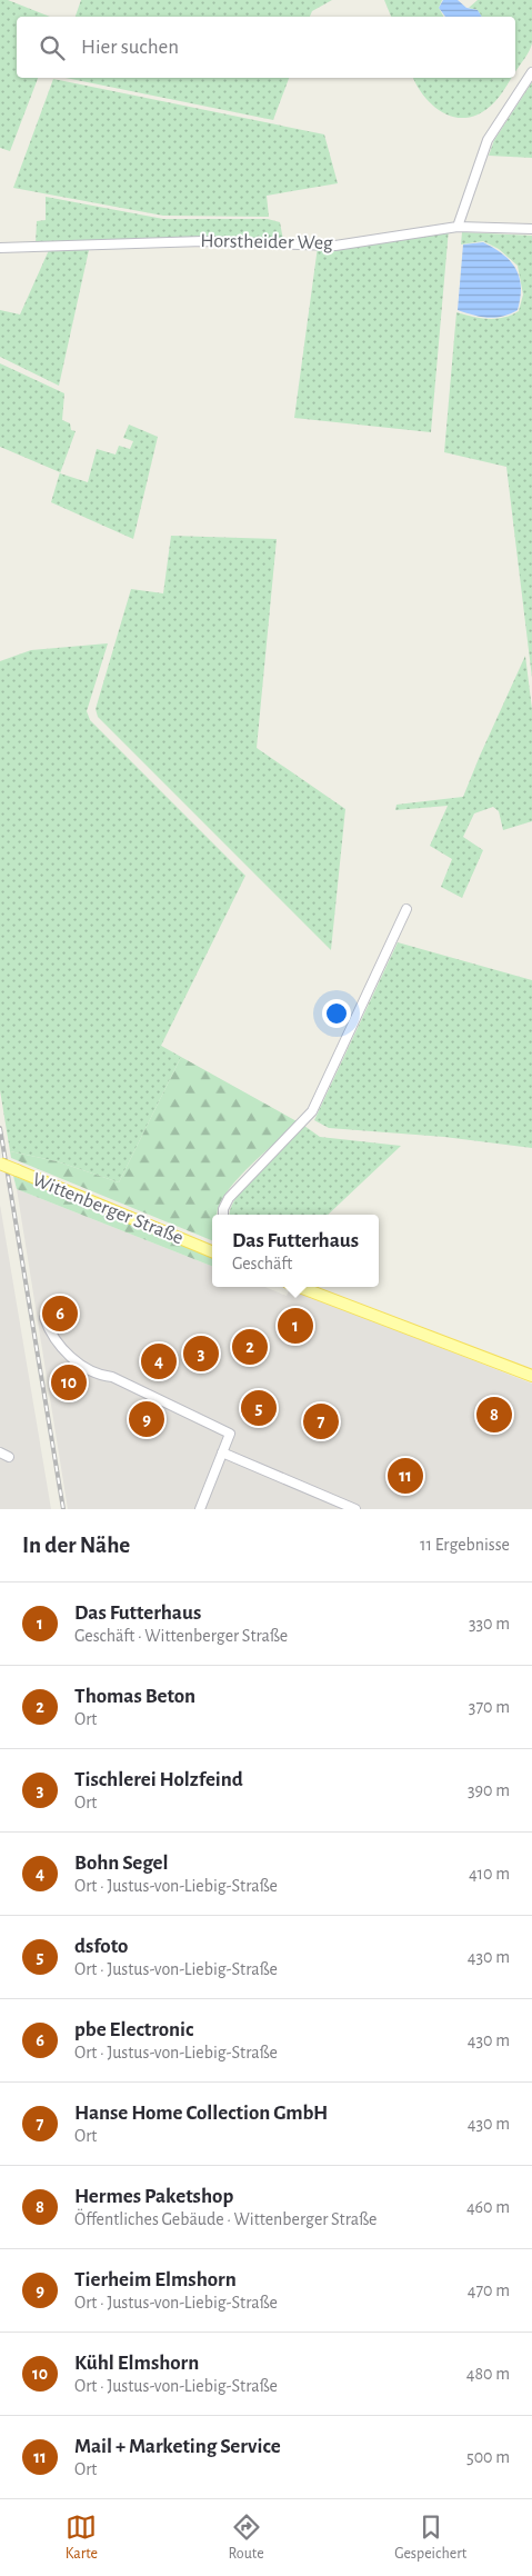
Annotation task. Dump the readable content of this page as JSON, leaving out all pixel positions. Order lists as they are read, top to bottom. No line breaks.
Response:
{"streets":{"main road":["Wittenberger Straße"],"street":["Horstheider Weg"]},"page":{"search":"Hier suchen","popup":["Das Futterhaus","Geschäft"],"pins":["6","1","2","3","4","10","5","8","9","7","11"],"heading":["In der Nähe","11 Ergebnisse"],"list":[{"mark":"1","name":"Das Futterhaus","note":"Geschäft · Wittenberger Straße","value":"330 m"},{"mark":"2","name":"Thomas Beton","note":"Ort","value":"370 m"},{"mark":"3","name":"Tischlerei Holzfeind","note":"Ort","value":"390 m"},{"mark":"4","name":"Bohn Segel","note":"Ort · Justus-von-Liebig-Straße","value":"410 m"},{"mark":"5","name":"dsfoto","note":"Ort · Justus-von-Liebig-Straße","value":"430 m"},{"mark":"6","name":"pbe Electronic","note":"Ort · Justus-von-Liebig-Straße","value":"430 m"},{"mark":"7","name":"Hanse Home Collection GmbH","note":"Ort","value":"430 m"},{"mark":"8","name":"Hermes Paketshop","note":"Öffentliches Gebäude · Wittenberger Straße","value":"460 m"},{"mark":"9","name":"Tierheim Elmshorn","note":"Ort · Justus-von-Liebig-Straße","value":"470 m"},{"mark":"10","name":"Kühl Elmshorn","note":"Ort · Justus-von-Liebig-Straße","value":"480 m"},{"mark":"11","name":"Mail + Marketing Service","note":"Ort","value":"500 m"}],"nav":["Karte","Route","Gespeichert"]}}
